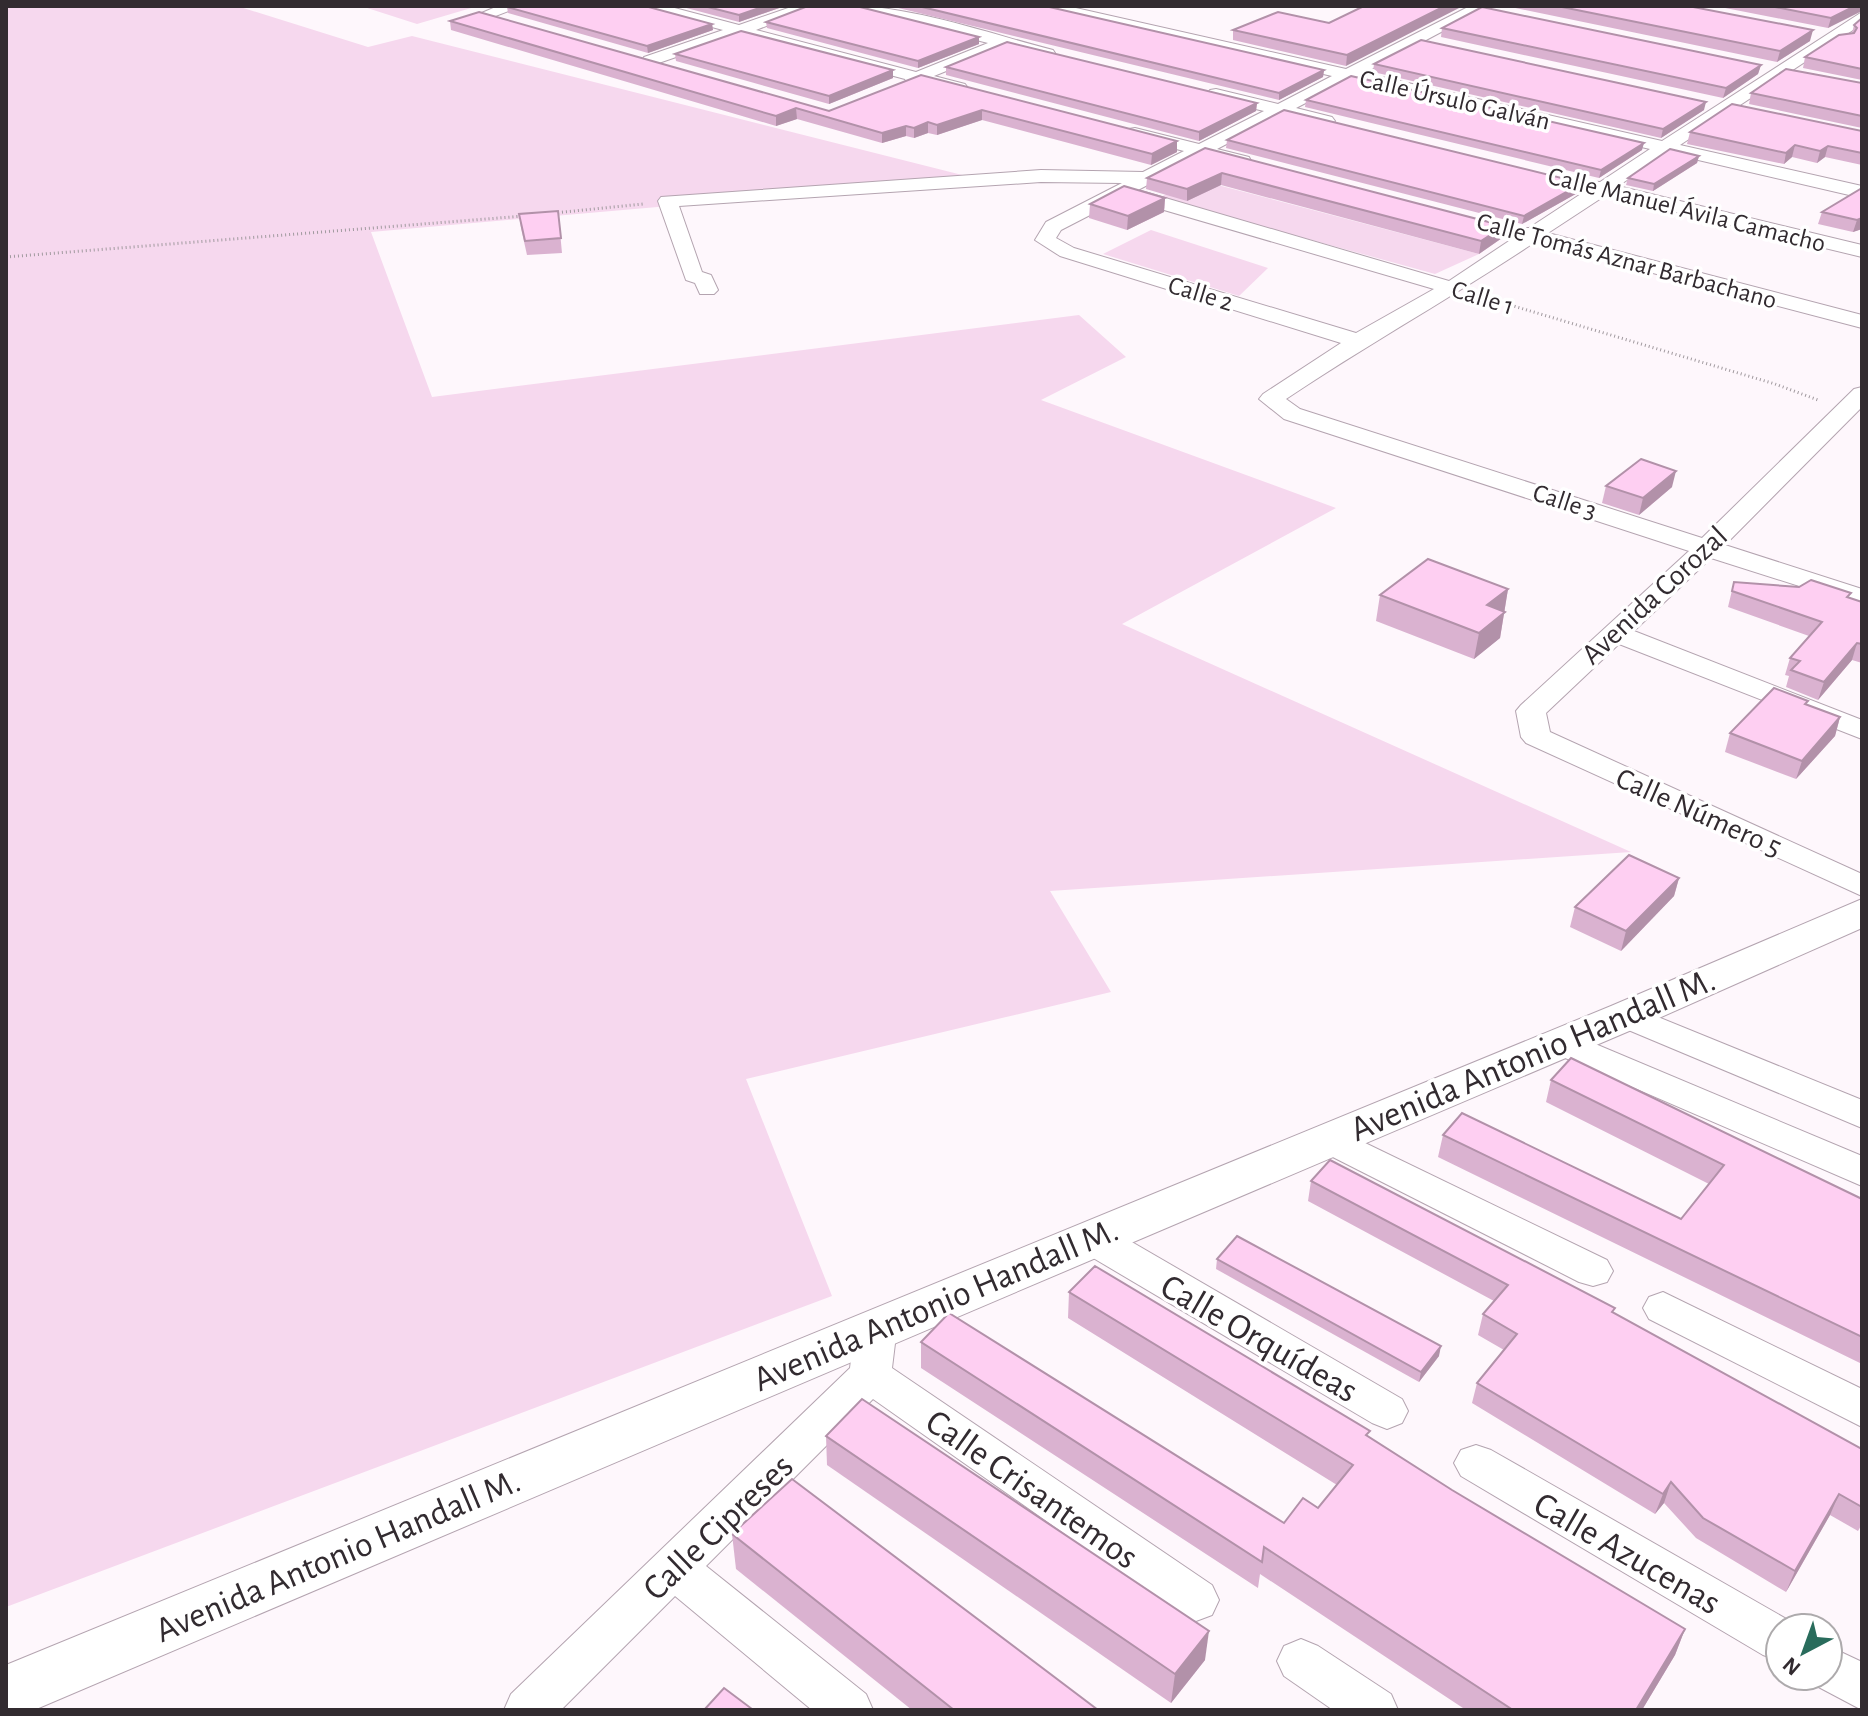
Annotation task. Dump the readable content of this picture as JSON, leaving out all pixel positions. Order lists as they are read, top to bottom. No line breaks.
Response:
{"streets":{"street":["Calle Úrsulo Galván","Calle Manuel Ávila Camacho","Calle Tomás Aznar Barbachano","Calle 2","Calle 1","Calle 3","Avenida Corozal","Calle Número 5","Avenida Antonio Handall M.","Calle Orquídeas","Calle Crisantemos","Calle Cipreses","Calle Azucenas"]},"crossings":[["Calle 2","Calle 1"],["Calle 2","Calle 3"],["Calle 1","Avenida Corozal"],["Calle 3","Avenida Corozal"],["Avenida Corozal","Calle Número 5"],["Avenida Antonio Handall M.","Calle Orquídeas"],["Avenida Antonio Handall M.","Calle Crisantemos"],["Avenida Antonio Handall M.","Calle Cipreses"],["Calle Crisantemos","Calle Cipreses"]],"north":"bottom left"}
